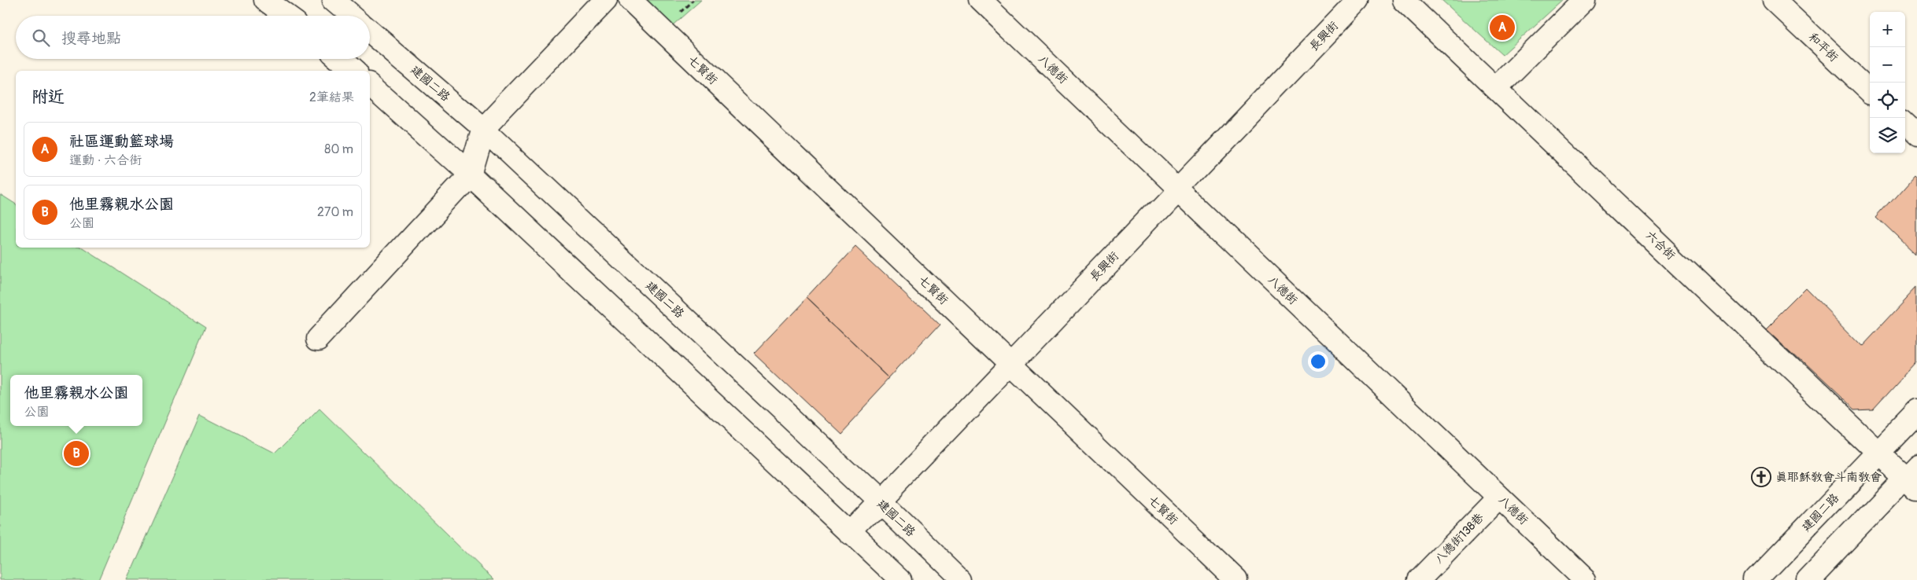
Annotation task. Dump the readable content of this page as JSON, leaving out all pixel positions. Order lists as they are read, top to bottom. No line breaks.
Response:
{"streets":{"street":["長興街","和平街","八德街","七賢街","建國二路","六合街","八德街138巷"]},"crossings":[["長興街","八德街"],["長興街","七賢街"],["長興街","建國二路"],["八德街","八德街138巷"],["建國二路","六合街"]],"places":{"church":["真耶穌教會斗南教會"]},"page":{"map_buttons":["+","−"],"pins":["A","B"],"search":"搜尋地點","heading":["附近","2筆結果"],"list":[{"mark":"A","name":"社區運動籃球場","note":"運動 · 六合街","value":"80 m"},{"mark":"B","name":"他里霧親水公園","note":"公園","value":"270 m"}],"popup":["他里霧親水公園","公園"]}}
